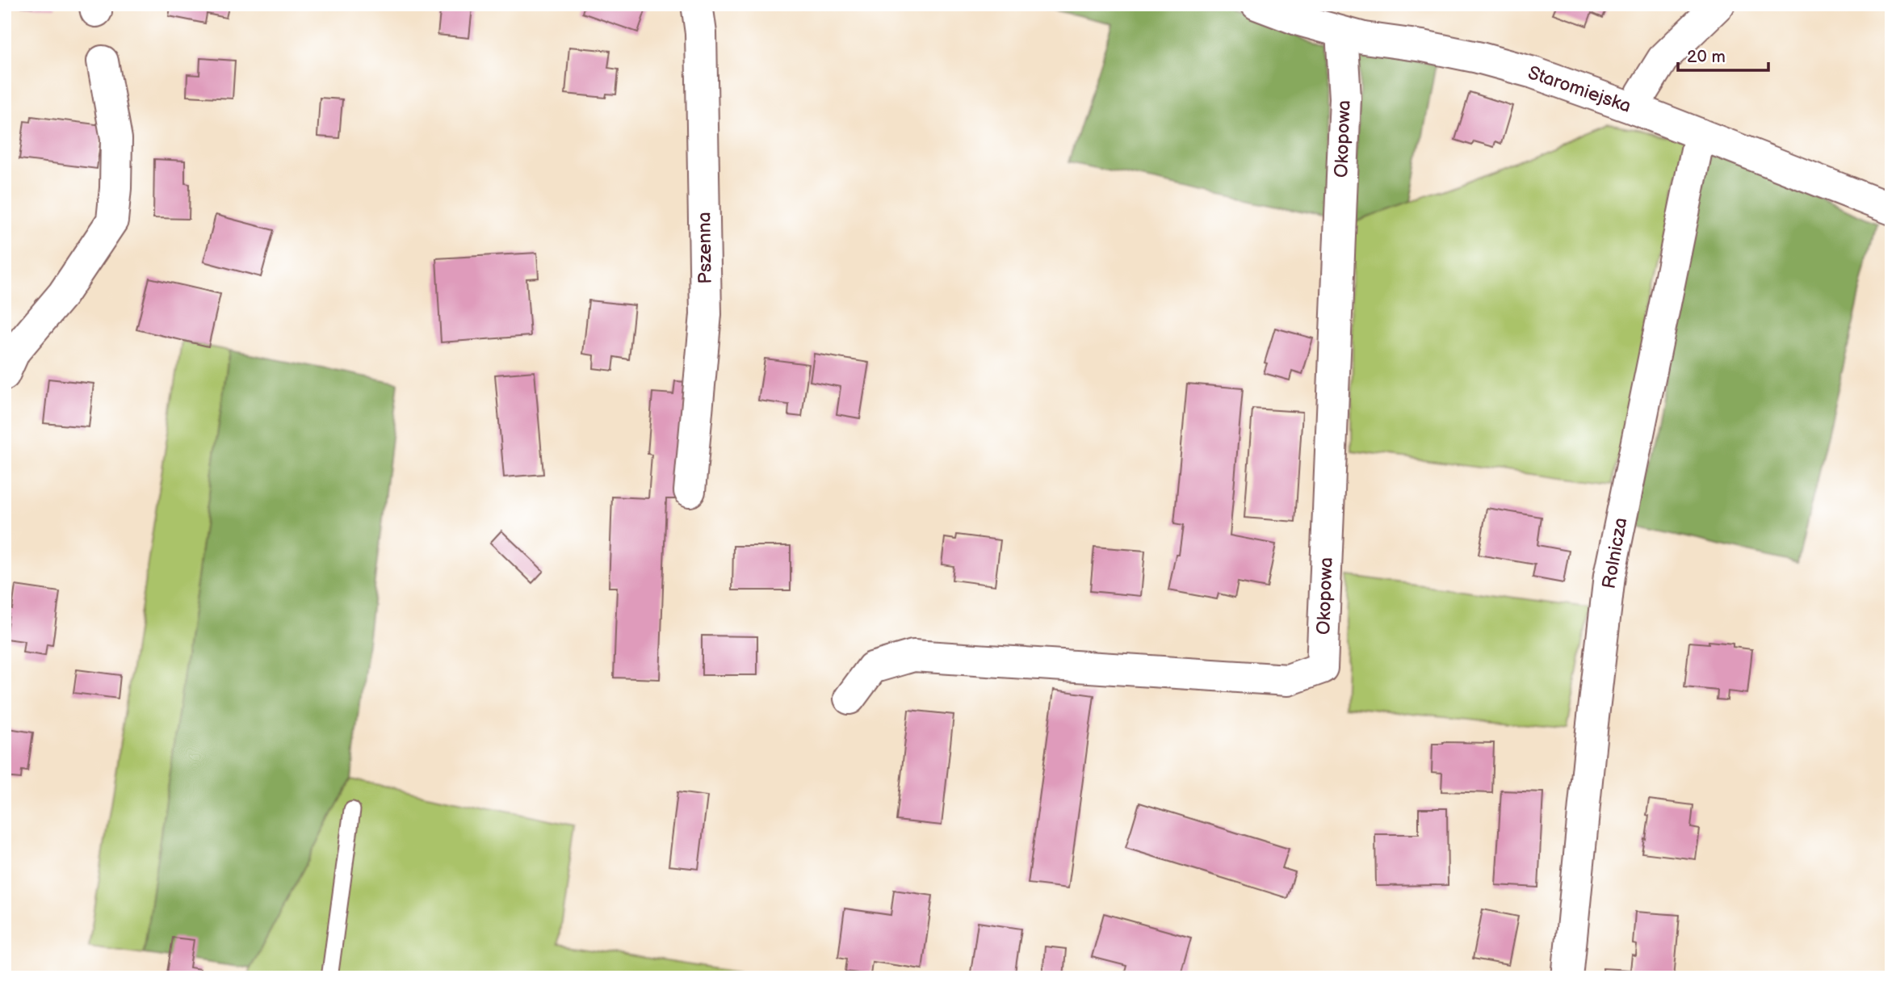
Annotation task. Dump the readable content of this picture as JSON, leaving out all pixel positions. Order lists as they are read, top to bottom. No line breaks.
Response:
{"streets":{"street":["Staromiejska","Okopowa","Pszenna","Rolnicza"]},"crossings":[["Staromiejska","Okopowa"],["Staromiejska","Rolnicza"]],"scale_bar":"20 m"}
